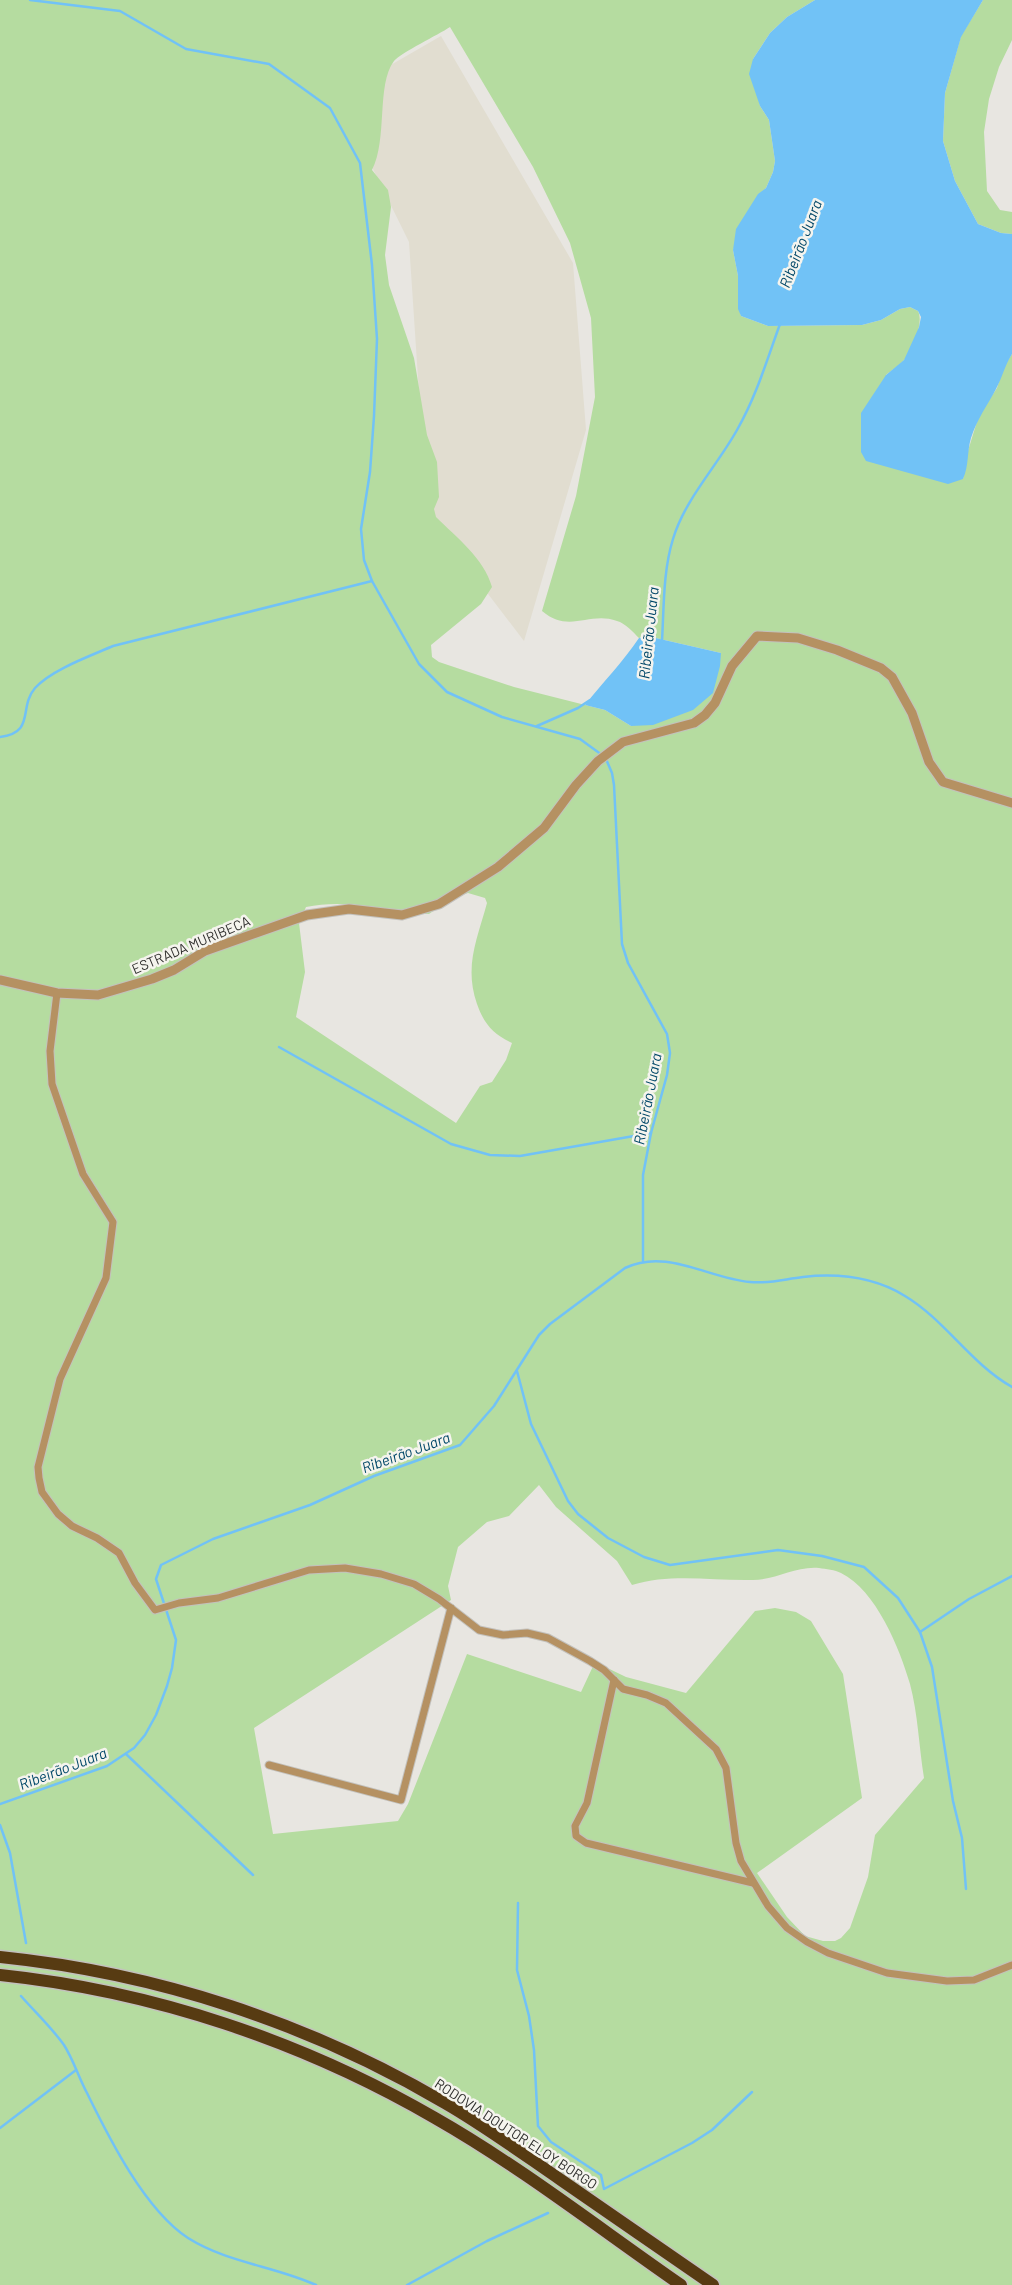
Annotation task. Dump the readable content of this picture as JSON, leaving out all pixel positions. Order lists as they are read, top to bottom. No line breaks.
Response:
{"streets":{"highway":["RODOVIA DOUTOR ELOY BORGO"],"street":["ESTRADA MURIBECA"]},"water":["Ribeirão Juara"]}
